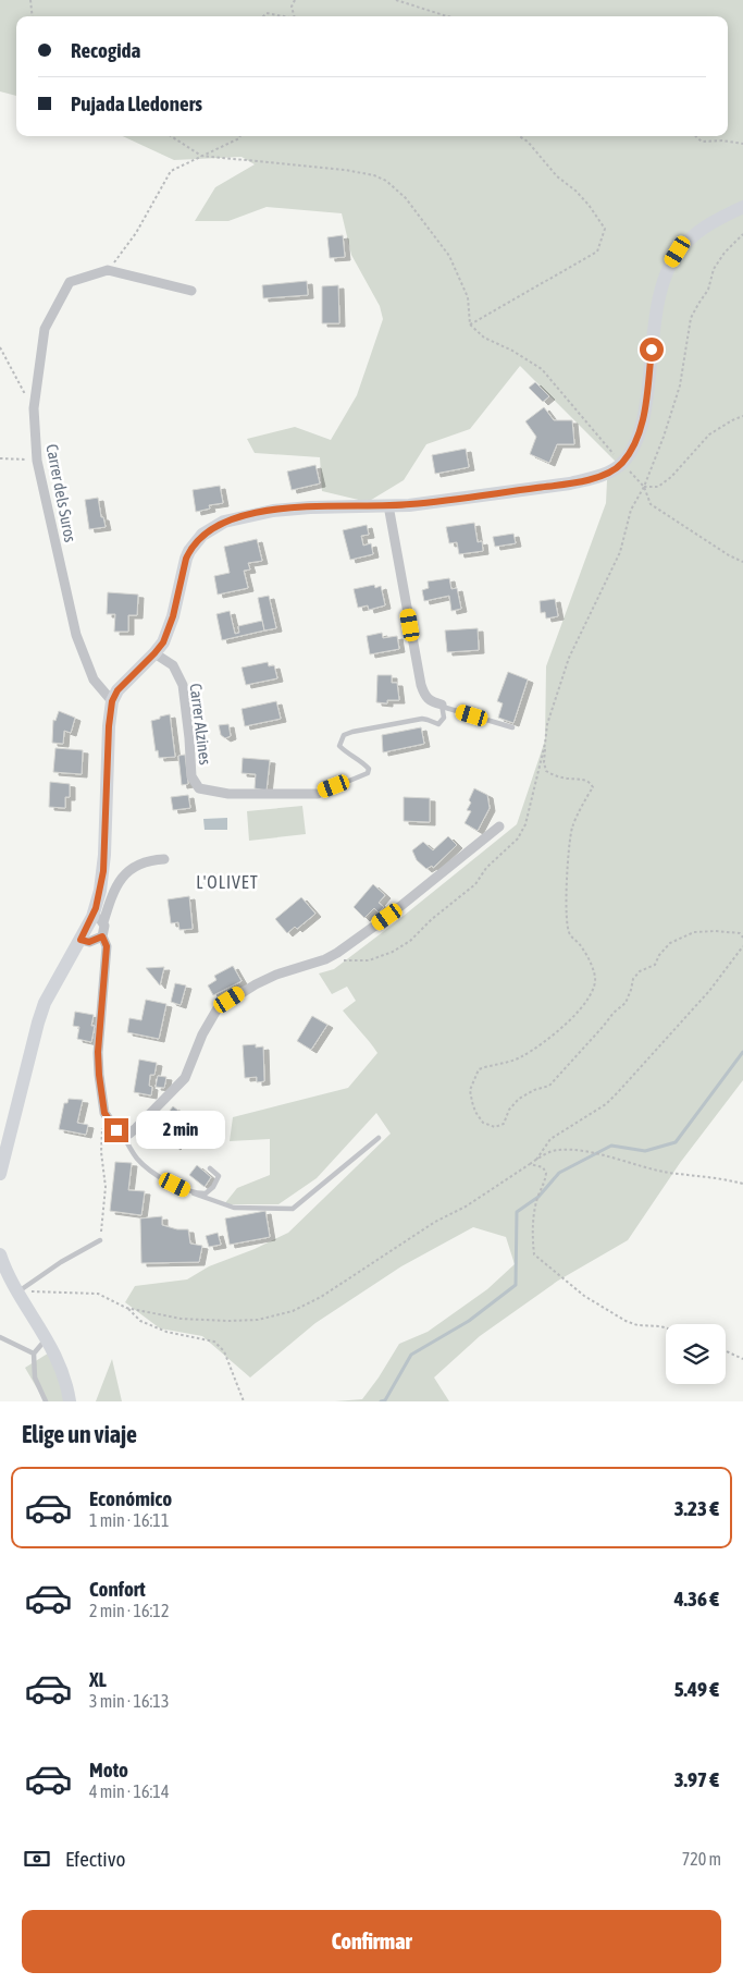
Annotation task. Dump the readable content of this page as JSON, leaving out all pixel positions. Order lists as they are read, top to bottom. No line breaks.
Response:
{"streets":{"street":["Carrer dels Suros","Carrer Alzines"]},"districts":["L'OLIVET"],"page":{"banner":["Recogida","Pujada Lledoners"],"bubble":"2 min","heading":"Elige un viaje","list":[{"name":"Económico","note":"1 min · 16:11","value":"3.23 €"},{"name":"Confort","note":"2 min · 16:12","value":"4.36 €"},{"name":"XL","note":"3 min · 16:13","value":"5.49 €"},{"name":"Moto","note":"4 min · 16:14","value":"3.97 €"}],"pay":["Efectivo","720 m"],"buttons":"Confirmar"}}
